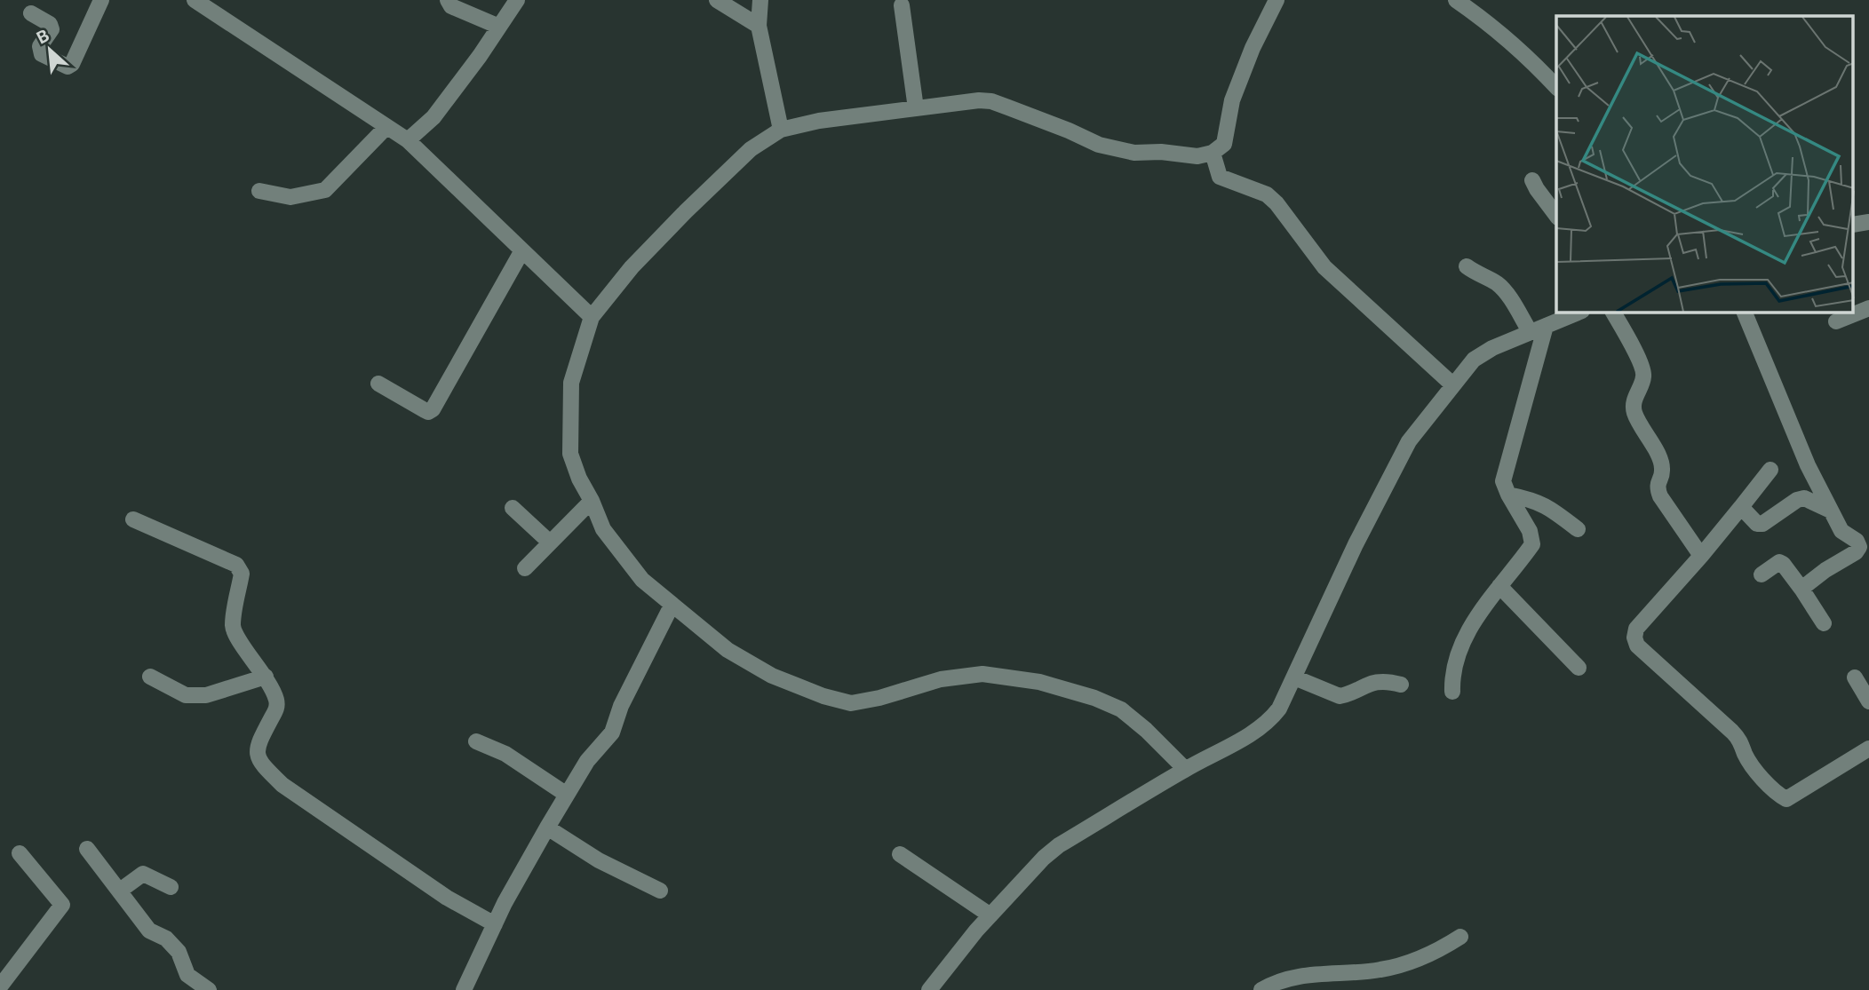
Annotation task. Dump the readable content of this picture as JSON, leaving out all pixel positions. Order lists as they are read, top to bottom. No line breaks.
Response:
{"north":"top left"}
